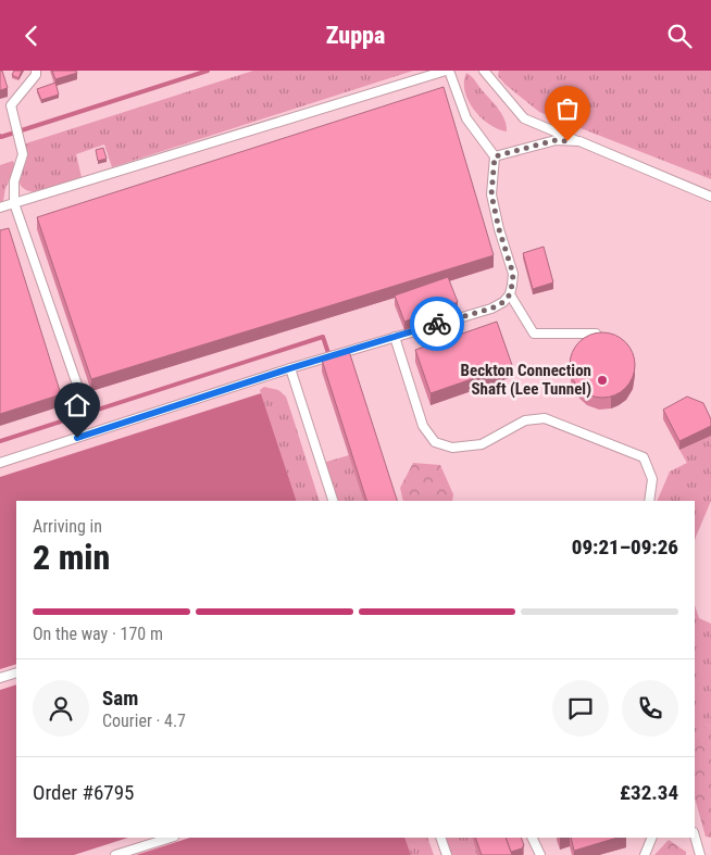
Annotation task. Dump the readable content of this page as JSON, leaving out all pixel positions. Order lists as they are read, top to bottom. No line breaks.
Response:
{"places":["Beckton Connection Shaft (Lee Tunnel)"],"page":{"header":"Zuppa","heading":["2 min","Arriving in","09:21–09:26"],"panel":["Sam","Courier · 4.7","Order #6795","£32.34"],"bar":"On the way · 170 m"}}
